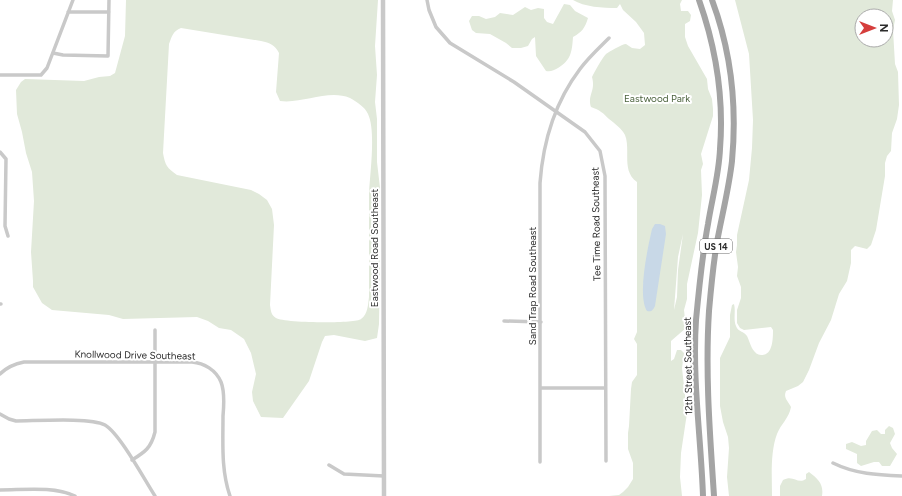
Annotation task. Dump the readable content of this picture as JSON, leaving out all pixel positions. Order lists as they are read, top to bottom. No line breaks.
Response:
{"streets":{"main road":["US 14","12th Street Southeast"],"street":["Tee Time Road Southeast","Eastwood Road Southeast","Sand Trap Road Southeast","Knollwood Drive Southeast"]},"crossings":[["Tee Time Road Southeast","Sand Trap Road Southeast"]],"parks":["Eastwood Park"],"north":"right"}
